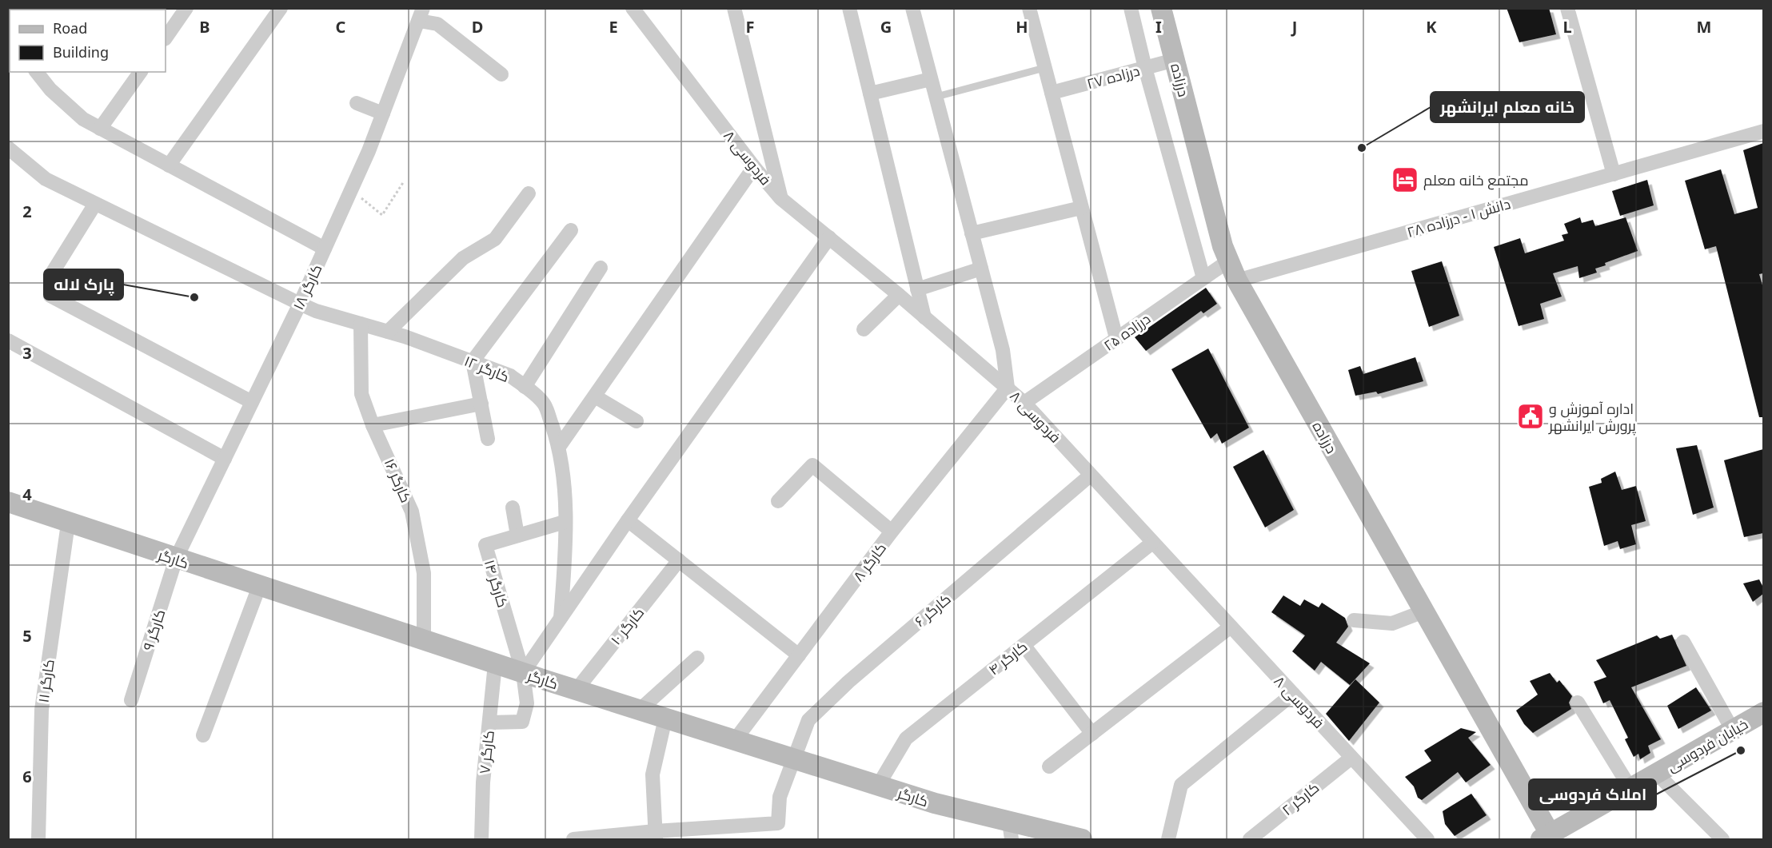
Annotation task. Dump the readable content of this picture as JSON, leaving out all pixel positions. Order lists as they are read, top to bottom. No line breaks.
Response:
{"streets":{"street":["درزاده ۲۷","درزاده","فردوسی ۸","دانش ۱ - درزاده ۲۸","کارگر ۱۸","درزاده ۲۵","کارگر ۱۲","کارگر ۱۶","کارگر","کارگر ۸","کارگر ۱۴","کارگر ۶","کارگر ۱۰","کارگر ۹","کارگر ۴","کارگر ۱۱","خیابان فردوسی","کارگر ۷","کارگر ۲"]},"crossings":[["درزاده ۲۷","درزاده"],["درزاده","دانش ۱ - درزاده ۲۸"],["درزاده","درزاده ۲۵"],["درزاده","خیابان فردوسی"],["فردوسی ۸","درزاده ۲۵"],["فردوسی ۸","کارگر ۸"],["فردوسی ۸","کارگر ۶"],["فردوسی ۸","کارگر ۴"],["فردوسی ۸","کارگر ۲"],["کارگر ۱۸","کارگر ۱۲"],["کارگر ۱۸","کارگر"],["کارگر ۱۸","کارگر ۹"],["کارگر ۱۲","کارگر ۱۶"],["کارگر ۱۲","کارگر ۱۴"],["کارگر ۱۶","کارگر"],["کارگر","کارگر ۸"],["کارگر","کارگر ۱۴"],["کارگر","کارگر ۶"],["کارگر","کارگر ۱۰"],["کارگر","کارگر ۹"],["کارگر","کارگر ۴"],["کارگر","کارگر ۱۱"],["کارگر","کارگر ۷"]],"places":{"other":["خانه معلم ایرانشهر","پارک لاله","املاک فردوسی"],"hotel":["مجتمع خانه معلم"],"public building":["اداره آموزش و پرورش ایرانشهر"]},"legend":["Road","Building"],"grid":{"columns":["B","C","D","E","F","G","H","I","J","K","L","M"],"rows":["2","3","4","5","6"]}}
